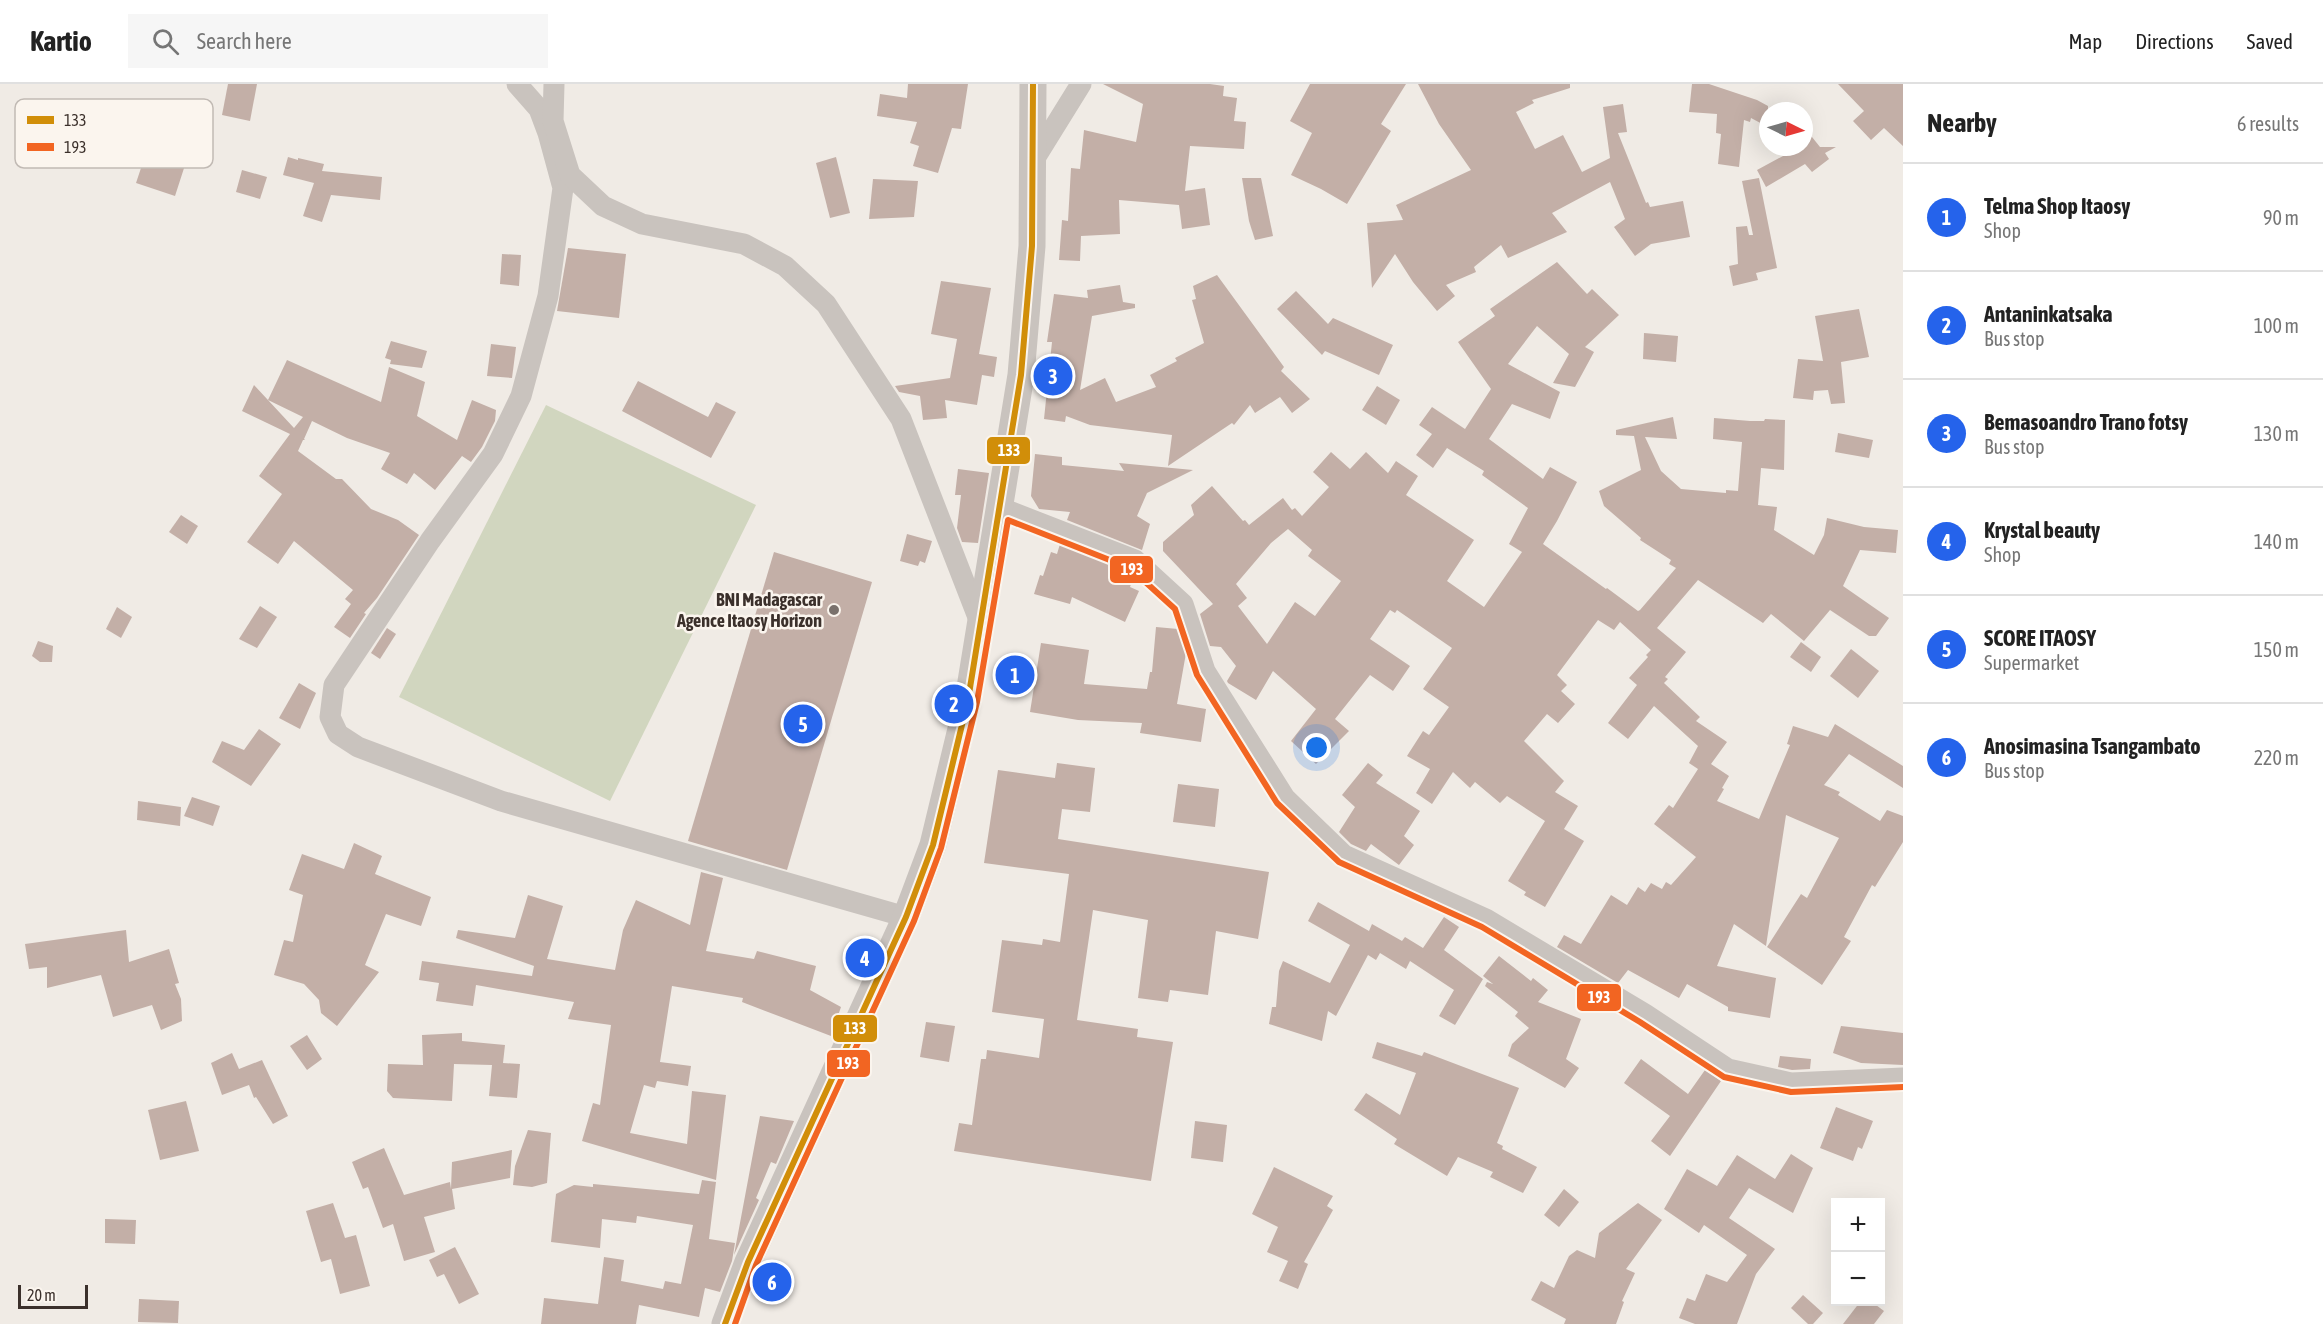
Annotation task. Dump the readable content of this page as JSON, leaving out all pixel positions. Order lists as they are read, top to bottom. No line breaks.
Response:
{"places":["BNI Madagascar Agence Itaosy Horizon"],"lines":["transit line 133","transit line 193"],"legend":["133","193"],"scale_bar":"20 m","north":"right","page":{"header":"Kartio","search":"Search here","nav":["Map","Directions","Saved"],"heading":["Nearby","6 results"],"list":[{"mark":"1","name":"Telma Shop Itaosy","note":"Shop","value":"90 m"},{"mark":"2","name":"Antaninkatsaka","note":"Bus stop","value":"100 m"},{"mark":"3","name":"Bemasoandro Trano fotsy","note":"Bus stop","value":"130 m"},{"mark":"4","name":"Krystal beauty","note":"Shop","value":"140 m"},{"mark":"5","name":"SCORE ITAOSY","note":"Supermarket","value":"150 m"},{"mark":"6","name":"Anosimasina Tsangambato","note":"Bus stop","value":"220 m"}],"pins":["3","1","2","5","4","6"],"map_buttons":["+","−"],"scale":"20 m"}}
